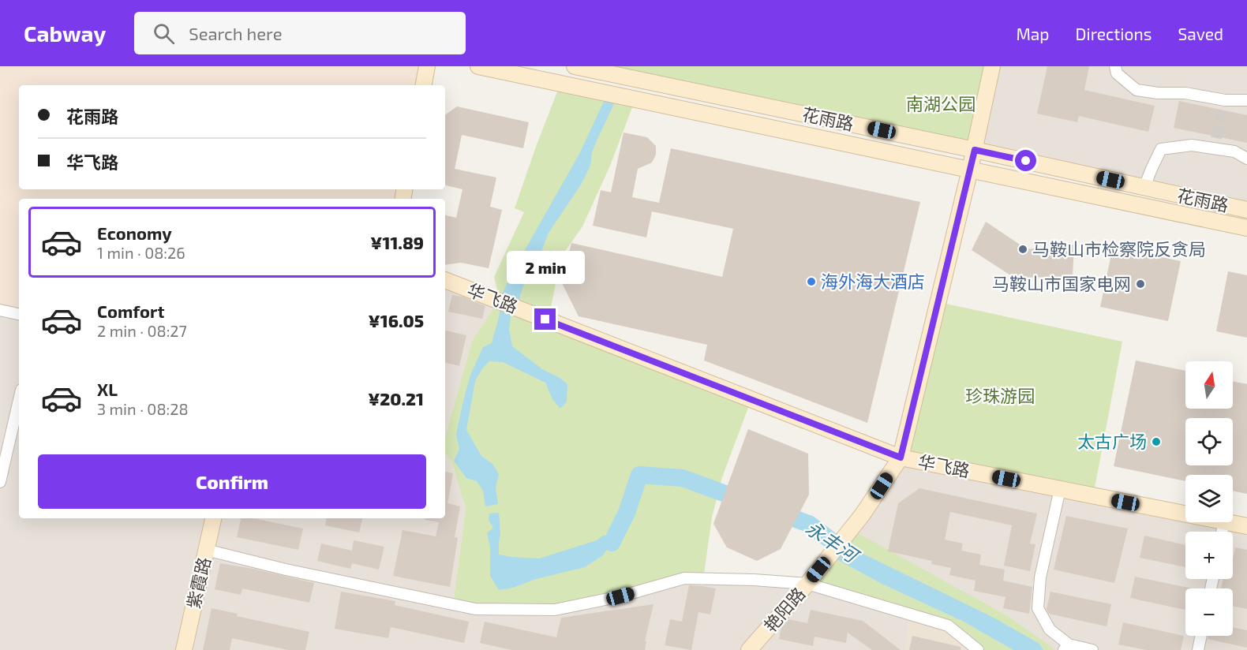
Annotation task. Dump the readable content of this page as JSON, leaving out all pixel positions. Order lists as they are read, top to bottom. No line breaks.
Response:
{"streets":{"street":["花雨路","华飞路","紫霞路","艳阳路"]},"crossings":[["花雨路","艳阳路"],["华飞路","艳阳路"]],"water":["永丰河"],"parks":["南湖公园","珍珠游园"],"places":["马鞍山市检察院反贪局","海外海大酒店","马鞍山市国家电网","太古广场"],"north":"top","page":{"header":"Cabway","search":"Search here","nav":["Map","Directions","Saved"],"banner":["花雨路","华飞路"],"list":[{"name":"Economy","note":"1 min · 08:26","value":"¥11.89"},{"name":"Comfort","note":"2 min · 08:27","value":"¥16.05"},{"name":"XL","note":"3 min · 08:28","value":"¥20.21"}],"bubble":"2 min","map_buttons":["+","−"],"buttons":"Confirm"}}
